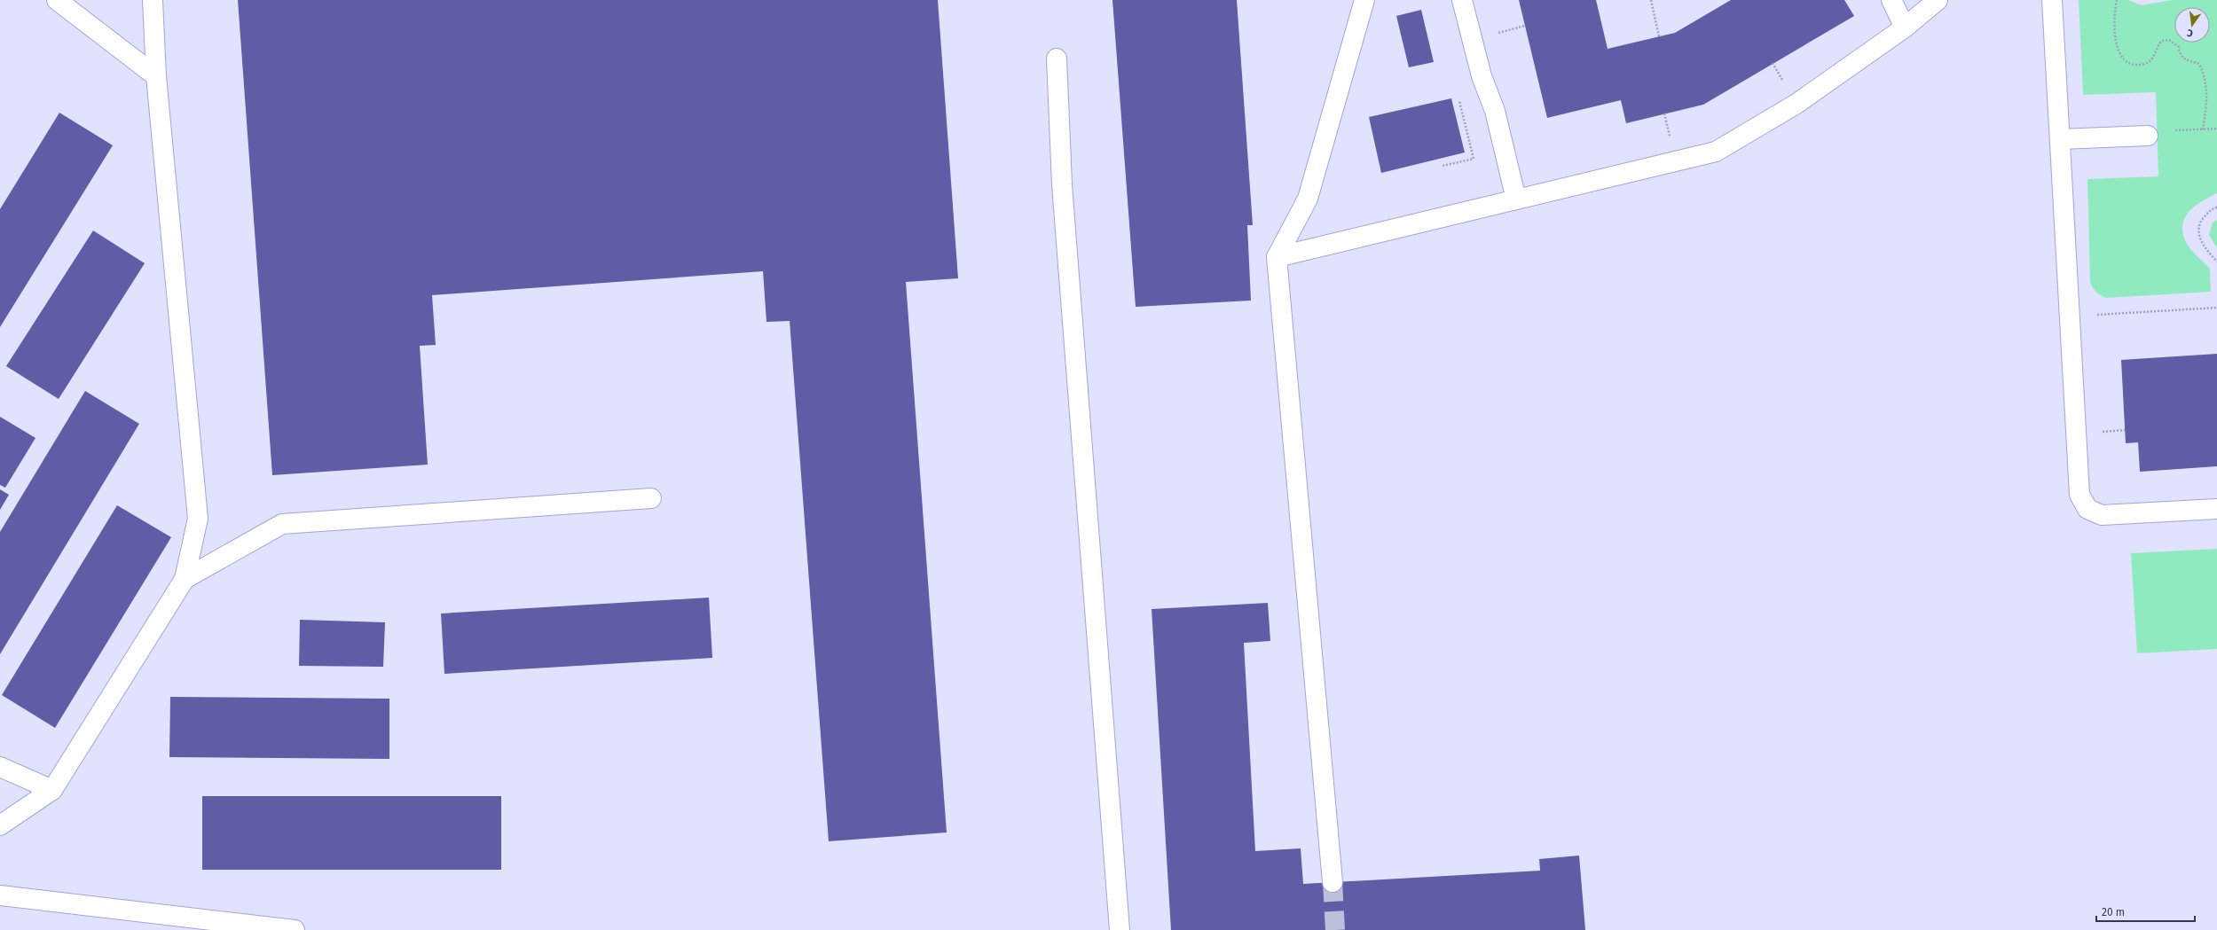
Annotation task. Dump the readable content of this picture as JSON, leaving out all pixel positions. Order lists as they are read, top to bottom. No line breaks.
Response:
{"scale_bar":"20 m","north":"bottom"}
